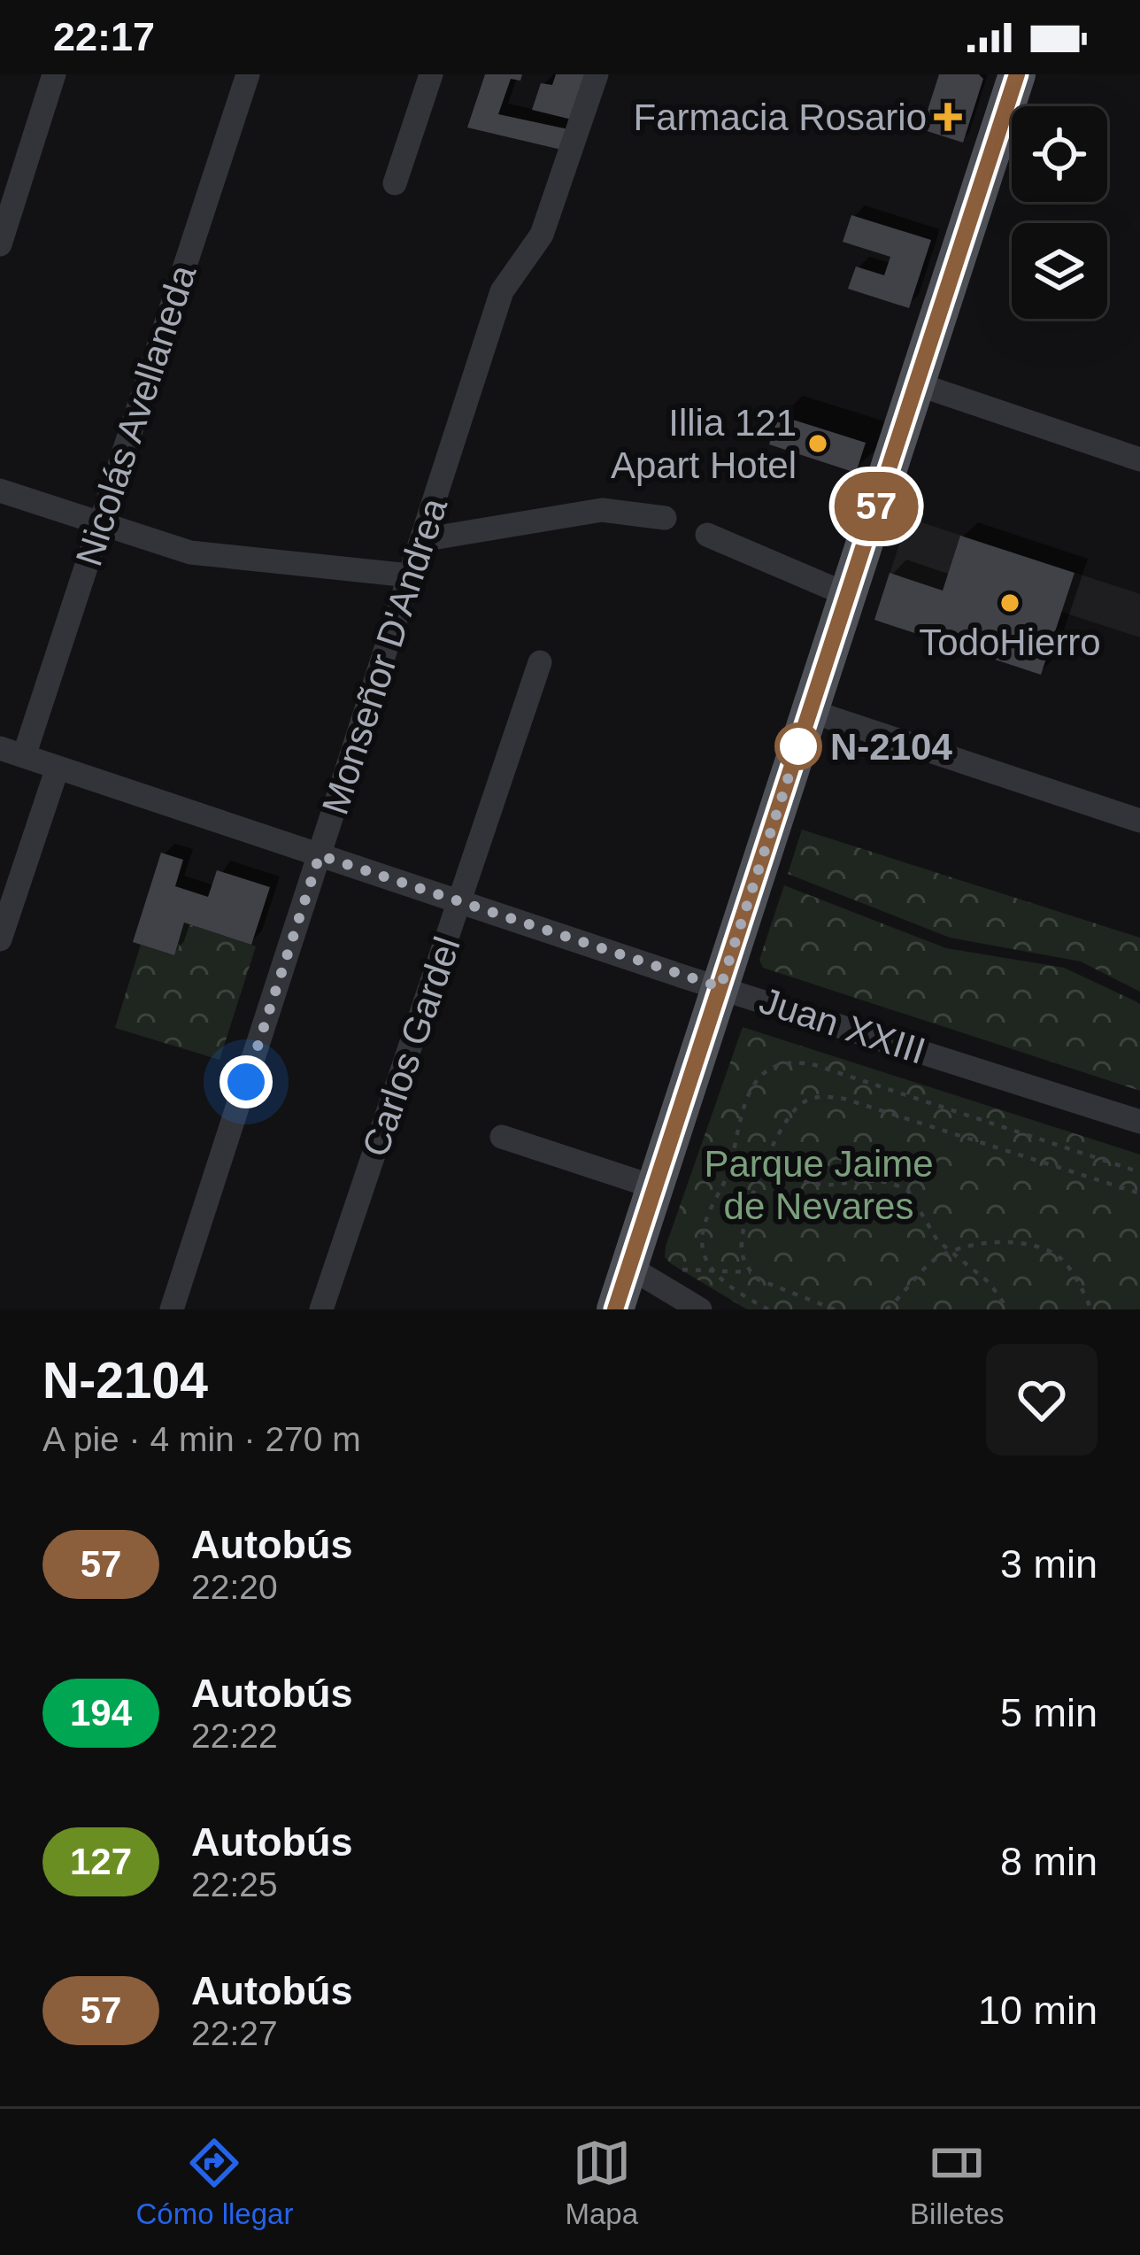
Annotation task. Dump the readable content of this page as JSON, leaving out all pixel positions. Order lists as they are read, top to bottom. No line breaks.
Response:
{"streets":{"street":["Nicolás Avellaneda","Monseñor D'Andrea","Juan XXIII","Carlos Gardel"]},"crossings":[["Nicolás Avellaneda","Juan XXIII"],["Monseñor D'Andrea","Juan XXIII"],["Juan XXIII","Carlos Gardel"]],"parks":["Parque Jaime de Nevares"],"places":{"health":["Farmacia Rosario"],"other":["Illia 121 Apart Hotel","TodoHierro","N-2104"]},"lines":["bus line 57"],"page":{"status":"22:17","on_map":"57","heading":["N-2104","A pie · 4 min · 270 m"],"list":[{"mark":"57","name":"Autobús","note":"22:20","value":"3 min"},{"mark":"194","name":"Autobús","note":"22:22","value":"5 min"},{"mark":"127","name":"Autobús","note":"22:25","value":"8 min"},{"mark":"57","name":"Autobús","note":"22:27","value":"10 min"}],"tabs":["Cómo llegar","Mapa","Billetes"]}}
